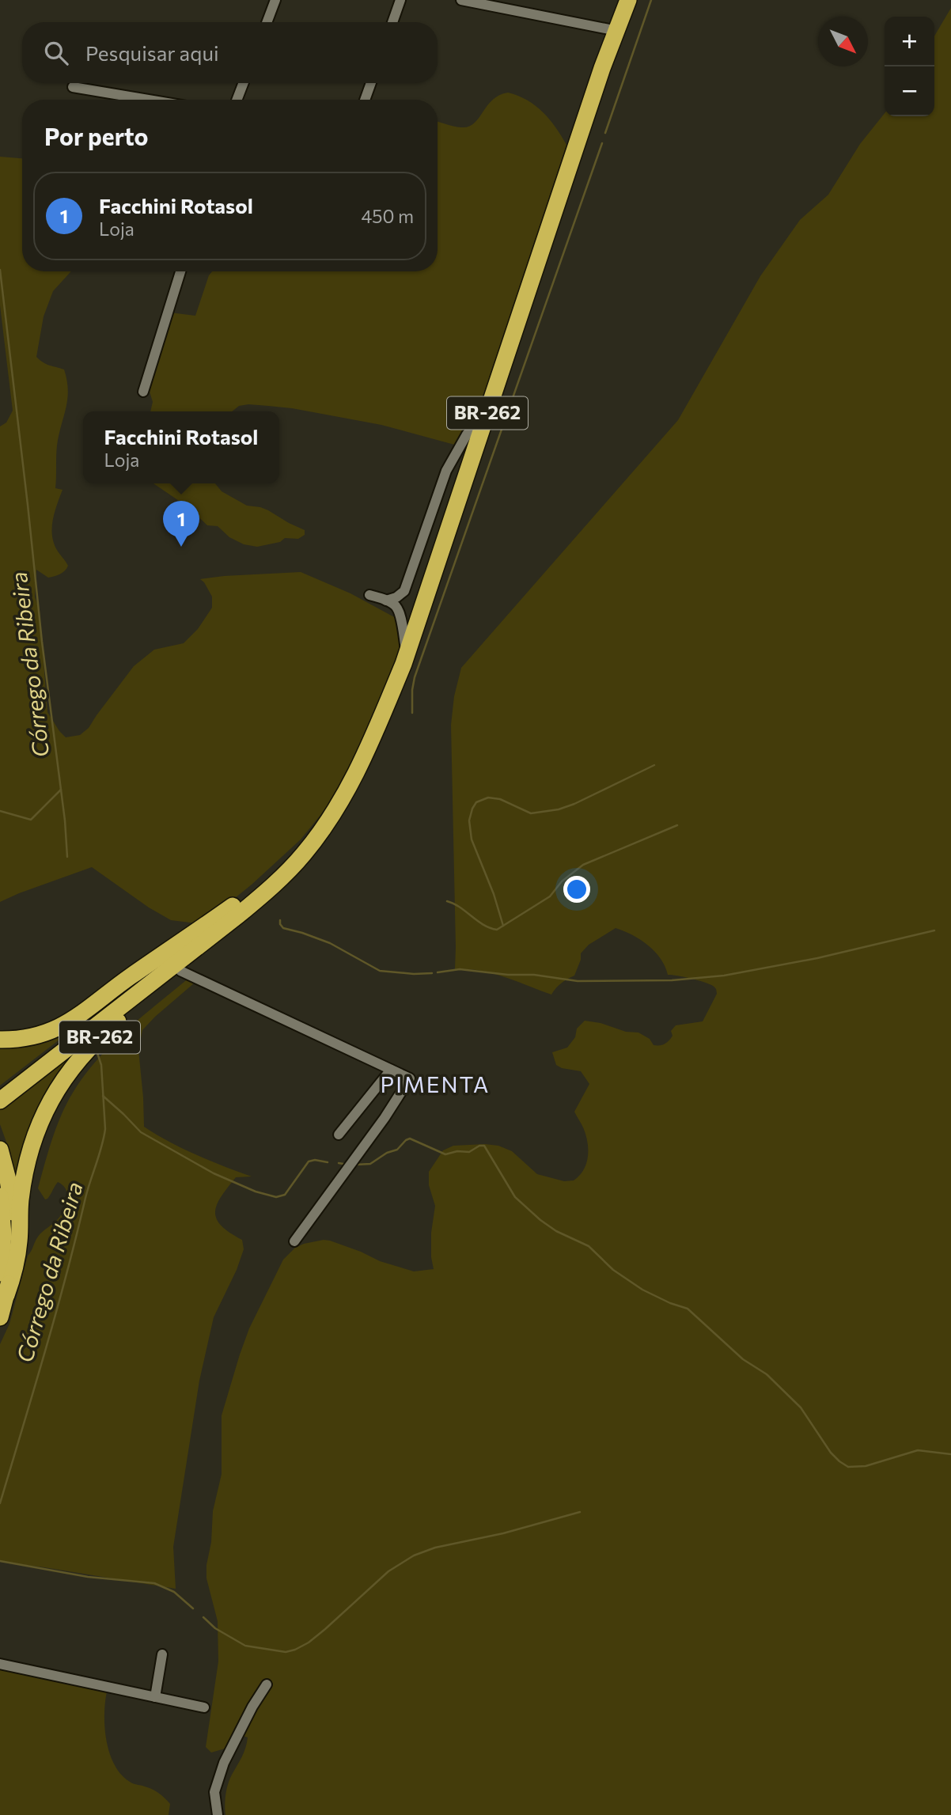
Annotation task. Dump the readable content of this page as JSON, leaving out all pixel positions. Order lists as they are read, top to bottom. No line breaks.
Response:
{"streets":{"highway":["BR-262"]},"districts":["PIMENTA"],"water":["Córrego da Ribeira"],"north":"bottom right","page":{"map_buttons":["+","−"],"search":"Pesquisar aqui","heading":"Por perto","list":[{"mark":"1","name":"Facchini Rotasol","note":"Loja","value":"450 m"}],"popup":["Facchini Rotasol","Loja"],"pins":"1"}}
